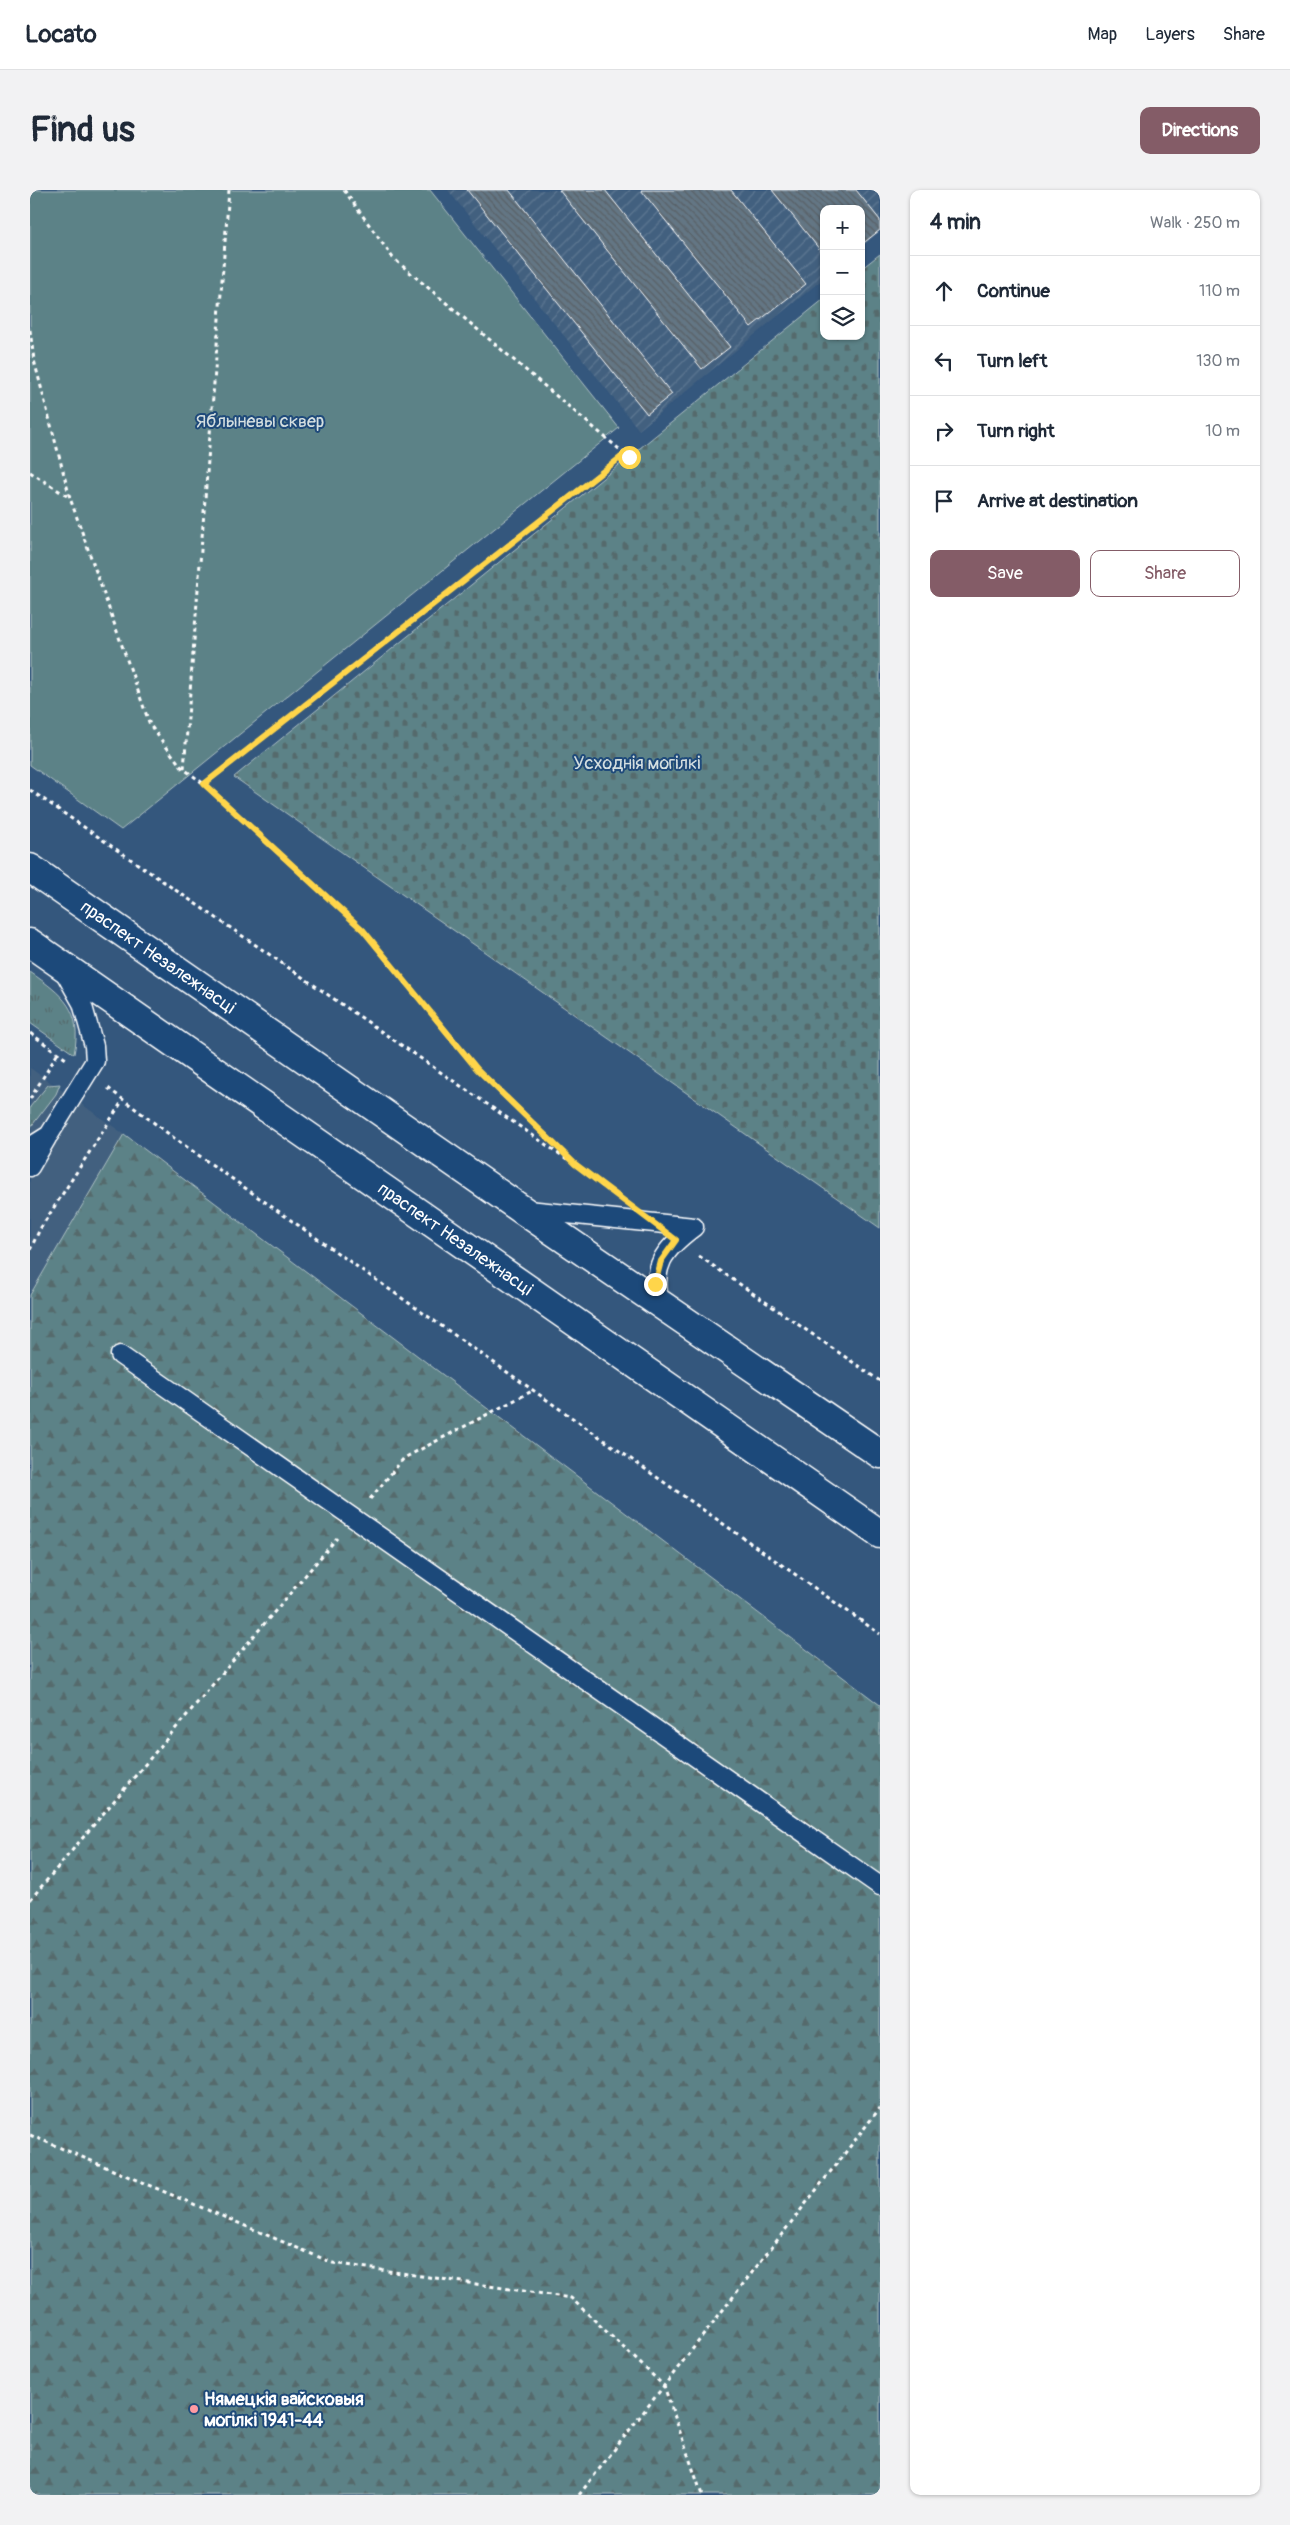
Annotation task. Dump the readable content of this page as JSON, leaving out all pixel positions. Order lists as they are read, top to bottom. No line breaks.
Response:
{"streets":{"main road":["праспект Незалежнасці"]},"parks":["Яблыневы сквер","Усходнія могілкі"],"places":["Нямецкія вайсковыя могілкі 1941-44"],"page":{"header":"Locato","nav":["Map","Layers","Share"],"buttons":["Directions",["Save","Share"]],"title":"Find us","heading":["4 min","Walk · 250 m"],"map_buttons":["+","−"],"list":[["Continue","110 m"],["Turn left","130 m"],["Turn right","10 m"],"Arrive at destination"]}}
